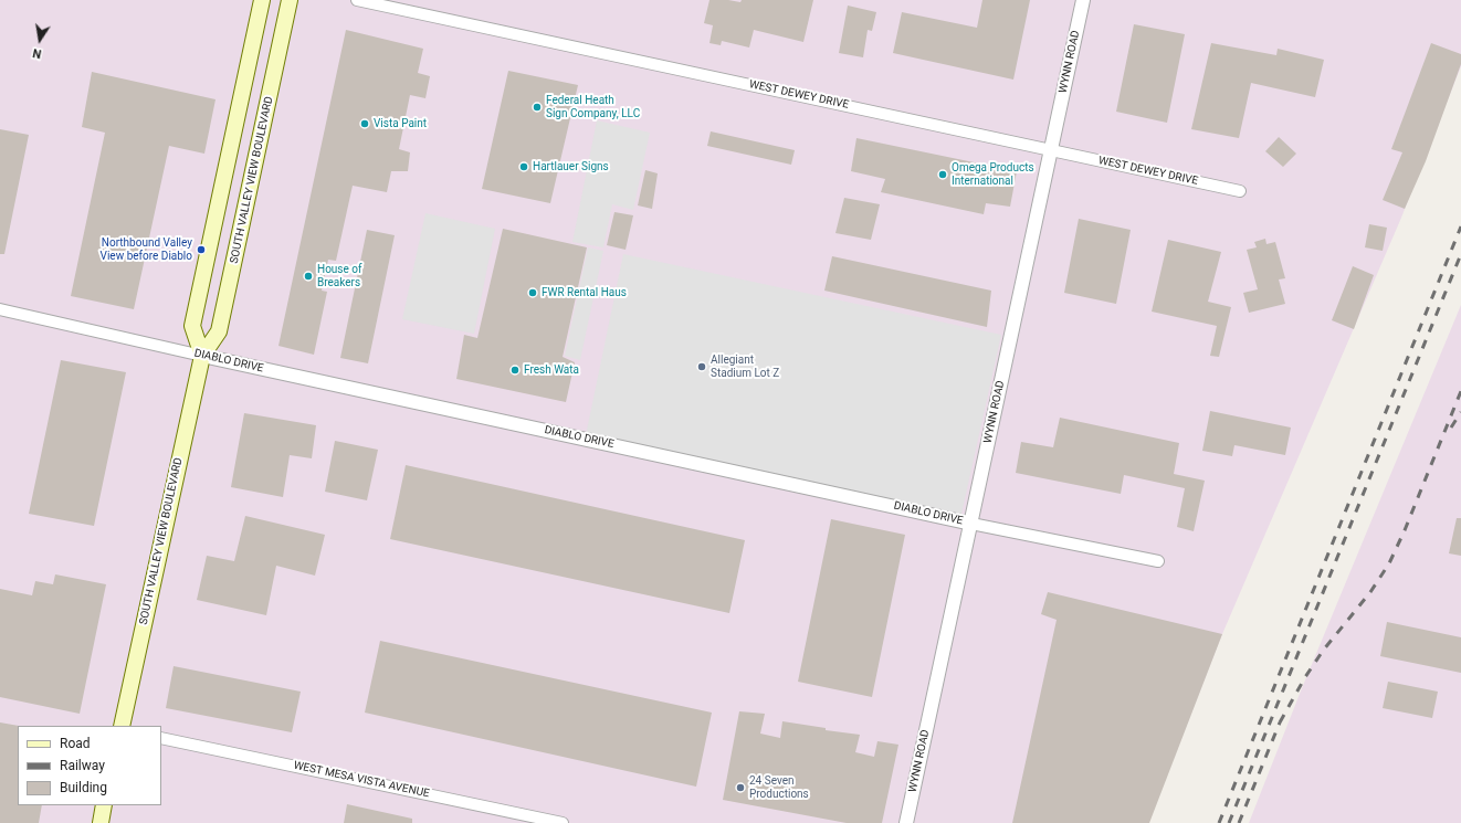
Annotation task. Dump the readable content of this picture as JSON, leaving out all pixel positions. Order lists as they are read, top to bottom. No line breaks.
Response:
{"streets":{"main road":["SOUTH VALLEY VIEW BOULEVARD"],"street":["WYNN ROAD","WEST DEWEY DRIVE","DIABLO DRIVE","WEST MESA VISTA AVENUE"]},"crossings":[["WYNN ROAD","WEST DEWEY DRIVE"],["WYNN ROAD","DIABLO DRIVE"],["SOUTH VALLEY VIEW BOULEVARD","DIABLO DRIVE"]],"places":["Federal Heath Sign Company, LLC","Vista Paint","Hartlauer Signs","Omega Products International","Northbound Valley View before Diablo","House of Breakers","FWR Rental Haus","Allegiant Stadium Lot Z","Fresh Wata","24 Seven Productions"],"legend":["Road","Railway","Building"],"north":"bottom"}
